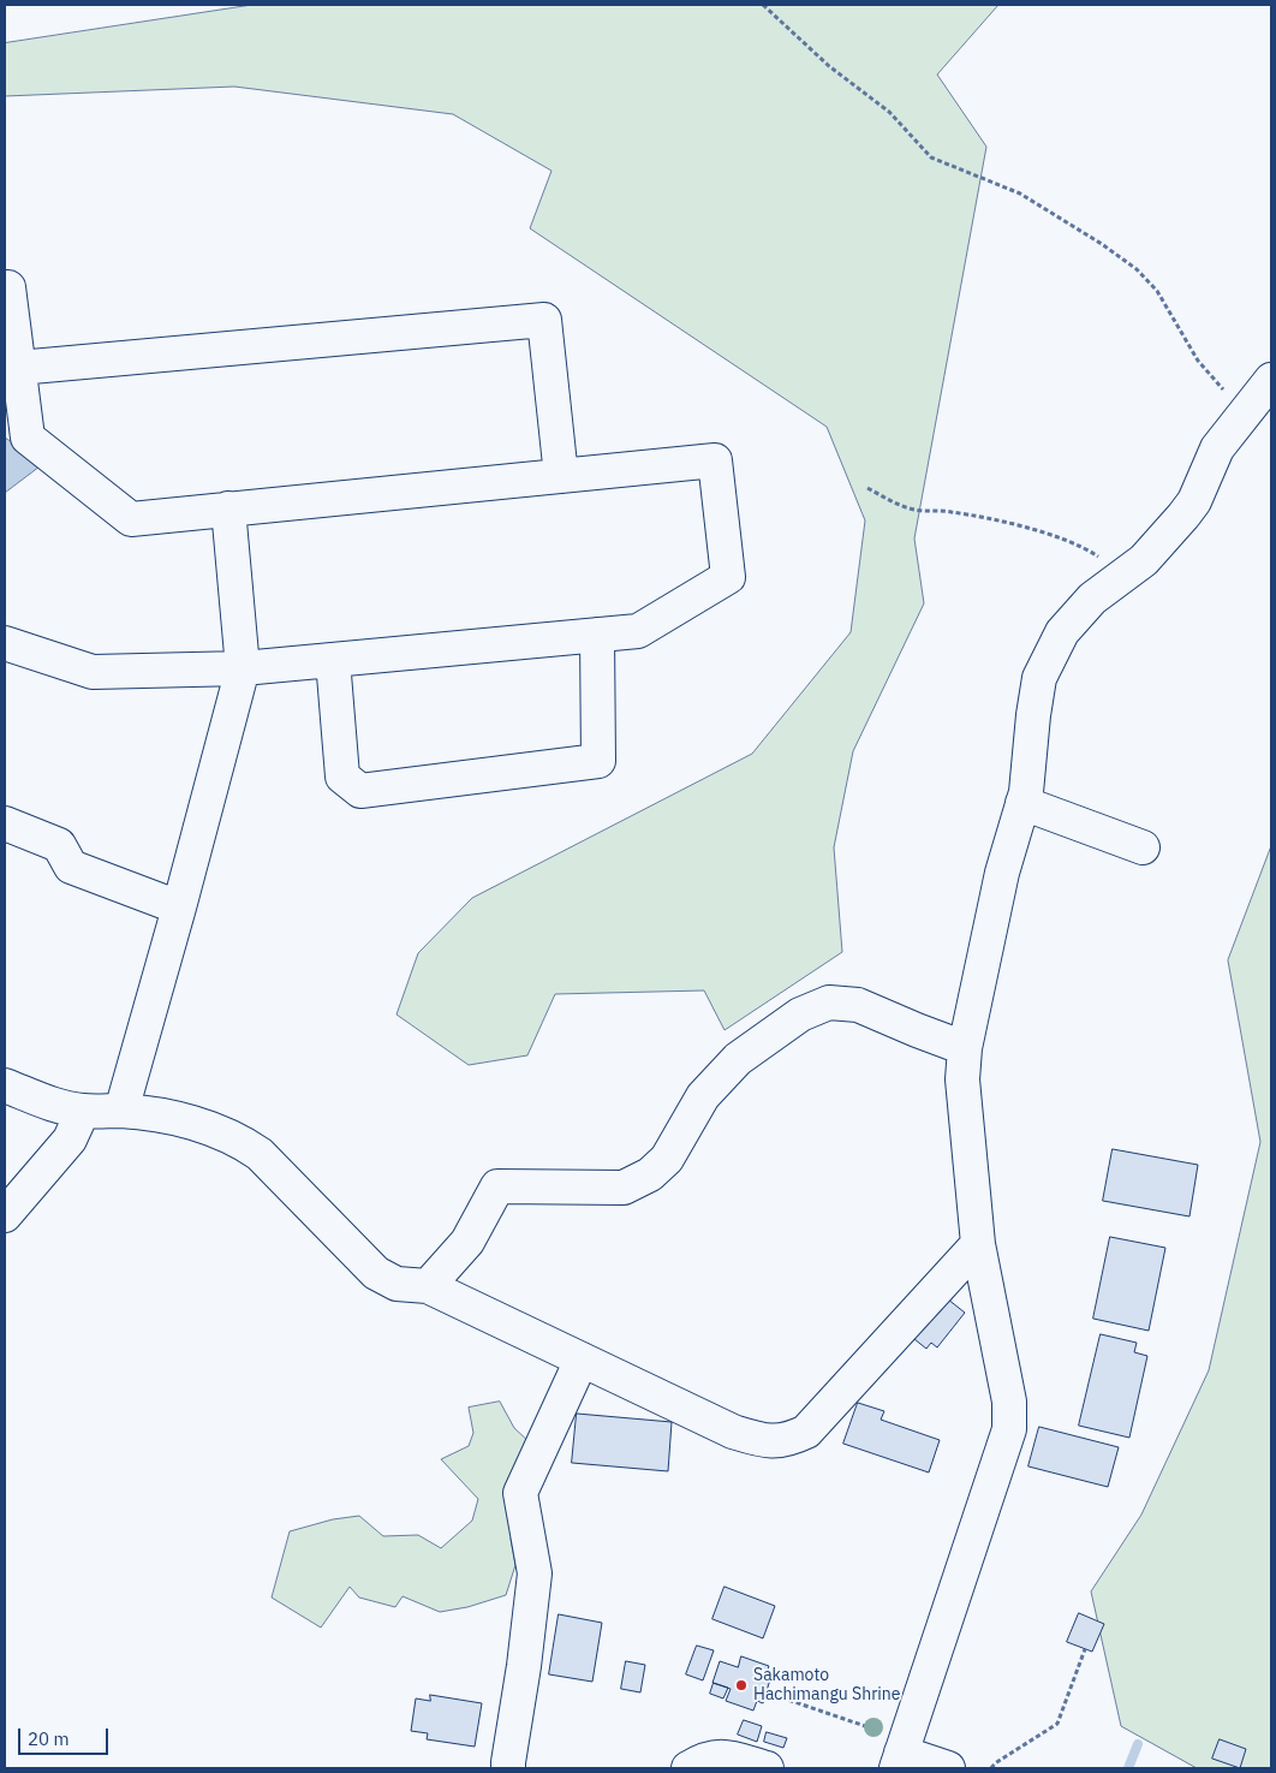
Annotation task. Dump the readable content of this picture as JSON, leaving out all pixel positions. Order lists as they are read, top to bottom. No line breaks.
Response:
{"places":["Sakamoto Hachimangu Shrine"],"scale_bar":"20 m"}
